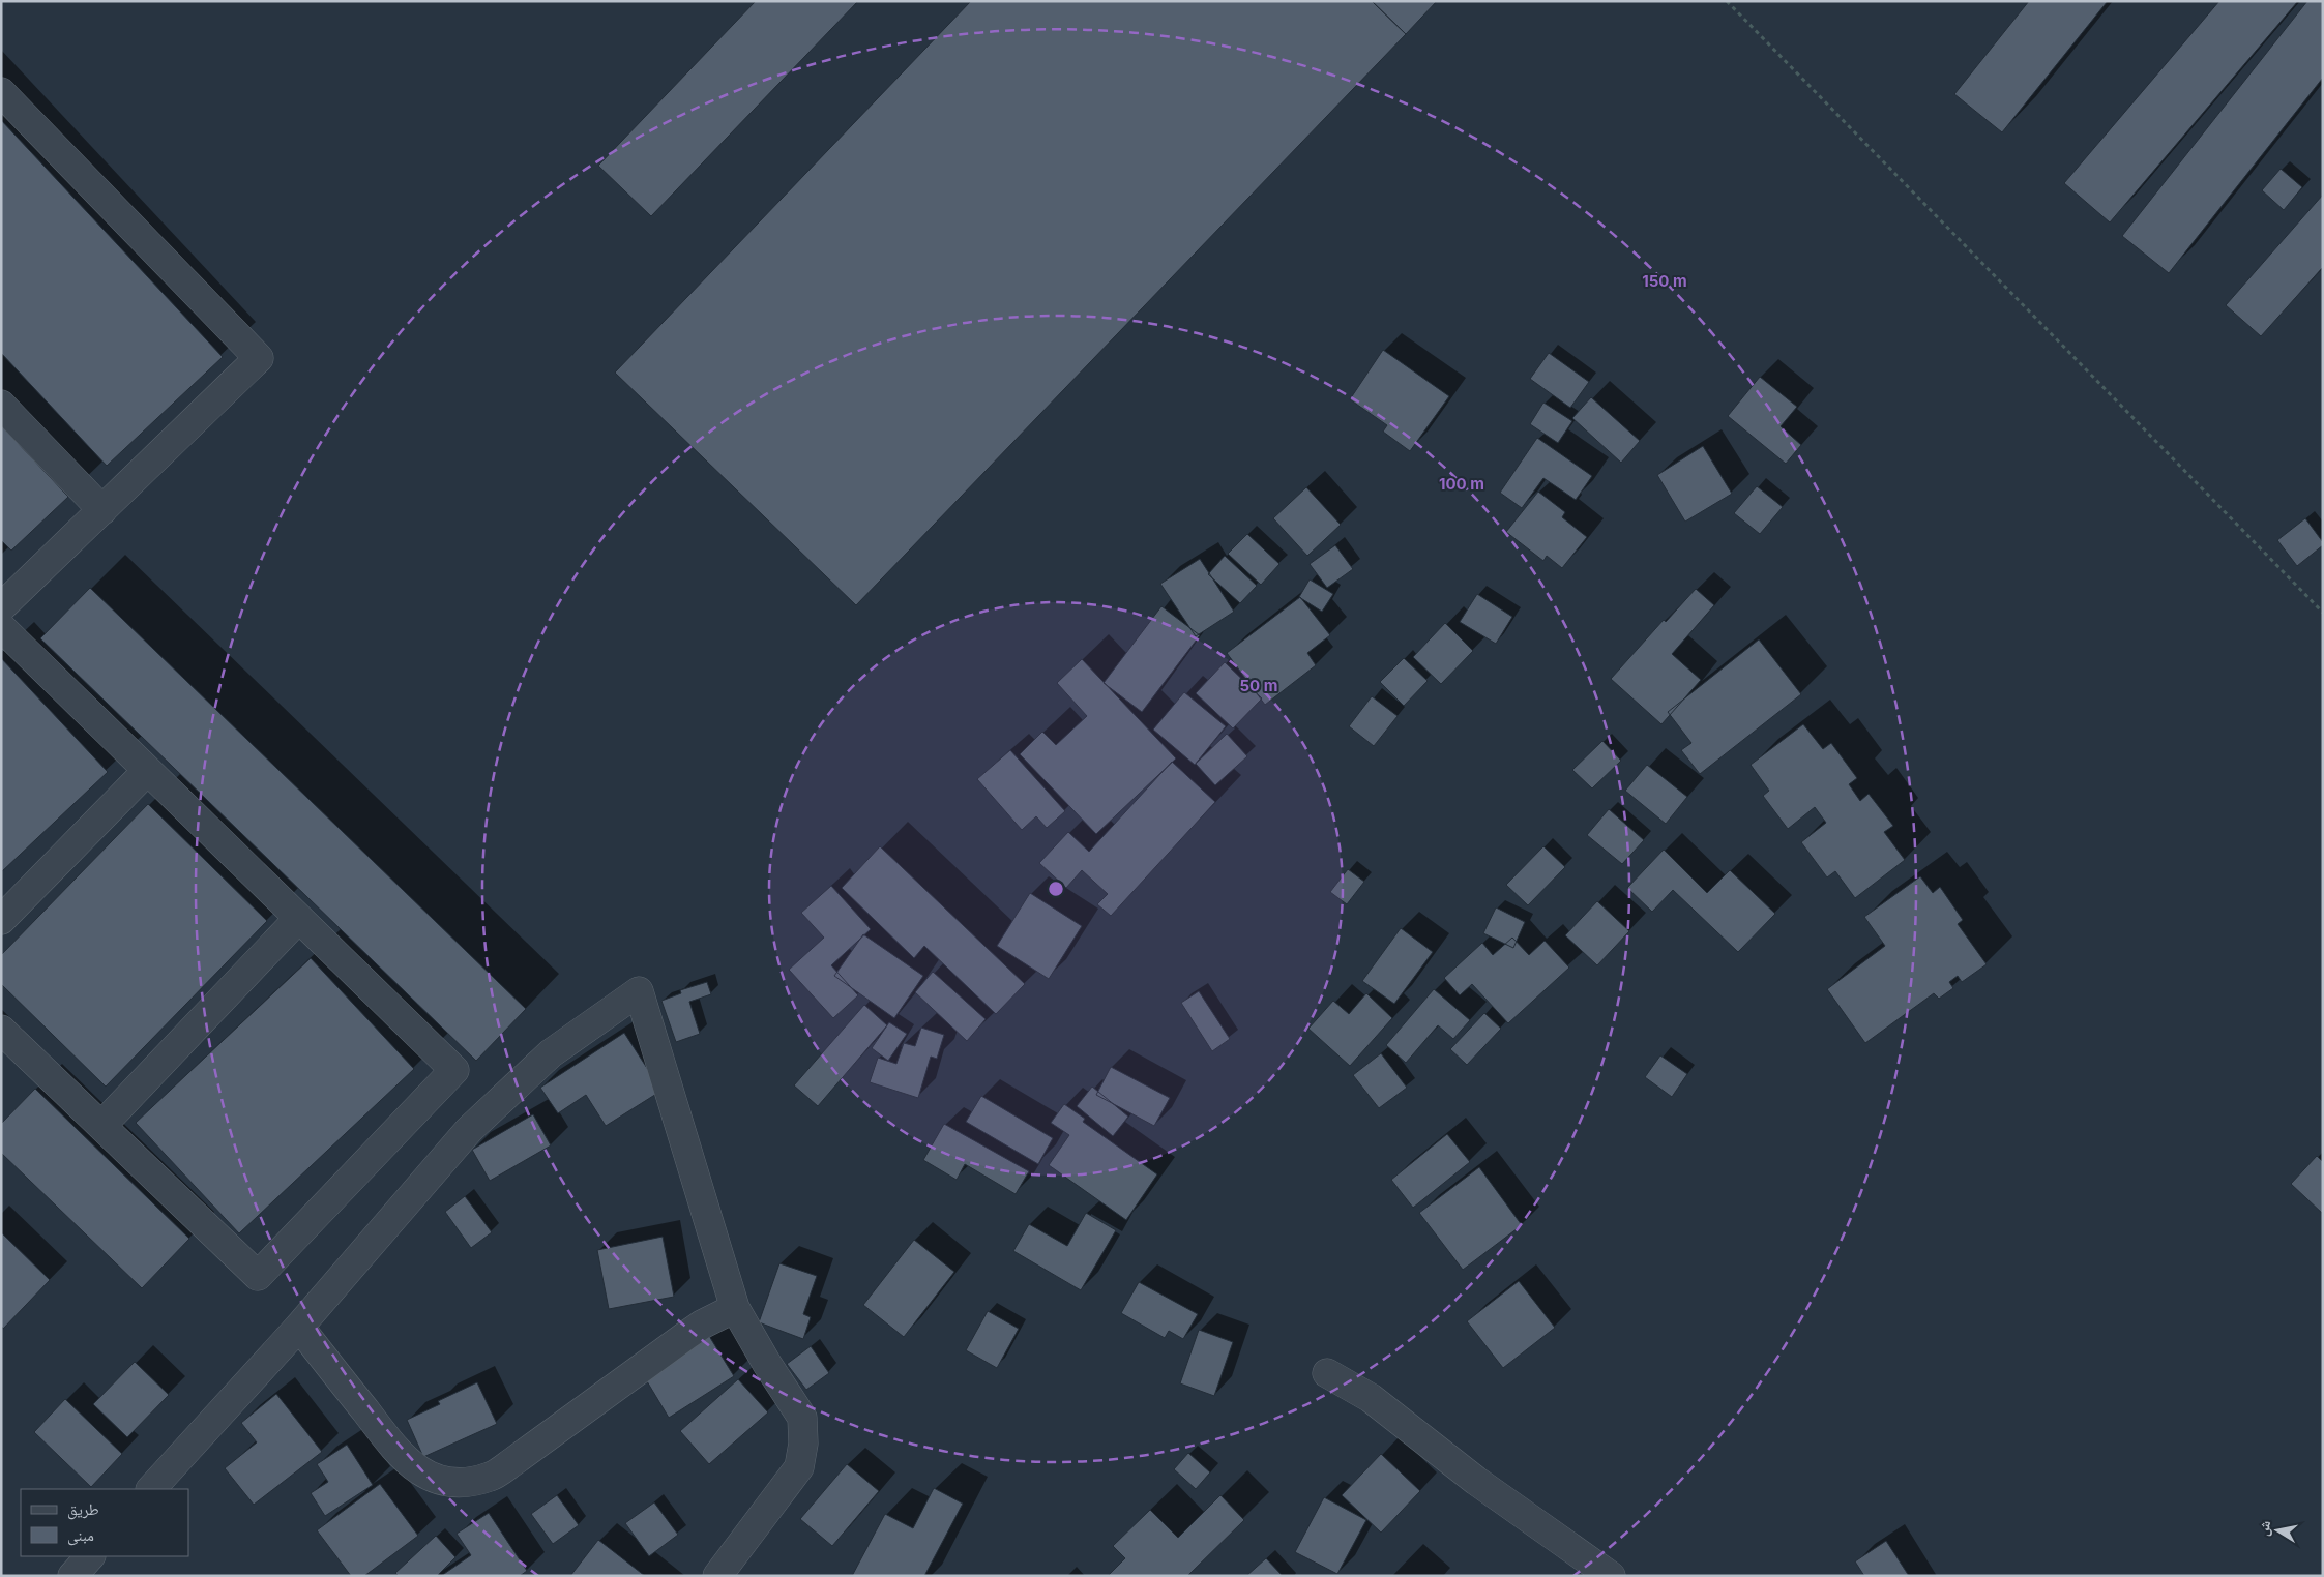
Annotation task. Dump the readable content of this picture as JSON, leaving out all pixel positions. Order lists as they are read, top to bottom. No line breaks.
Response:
{"legend":["طريق","مبنى"],"north":"left","rings":["150 m","100 m","50 m"]}
